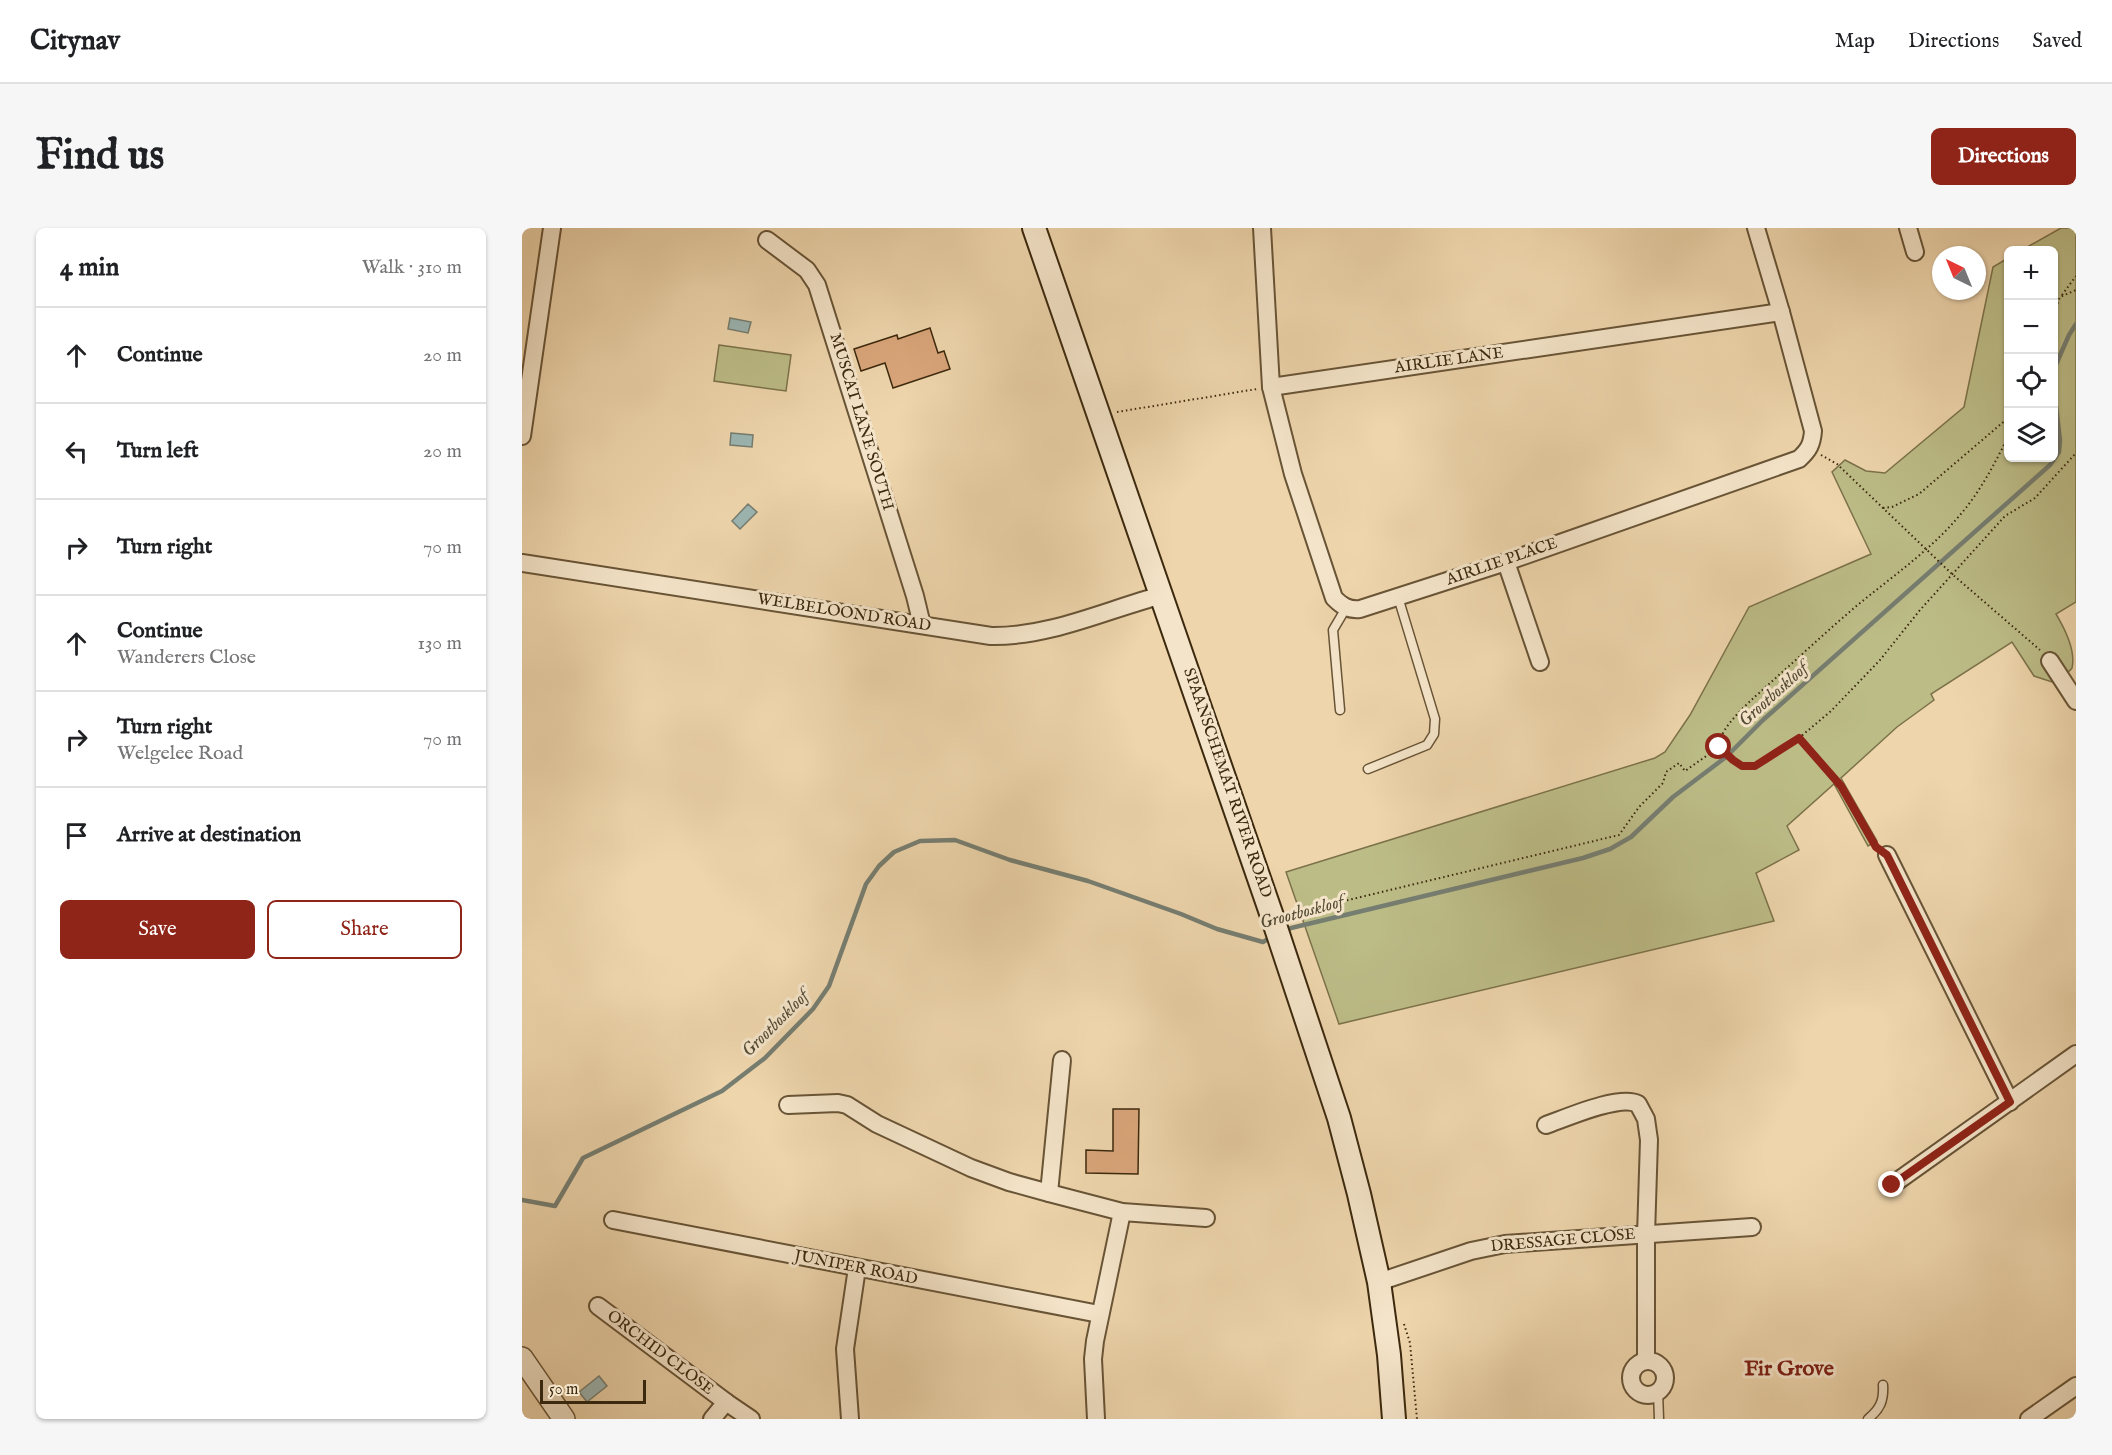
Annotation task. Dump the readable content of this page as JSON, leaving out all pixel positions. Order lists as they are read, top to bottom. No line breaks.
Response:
{"streets":{"main road":["SPAANSCHEMAT RIVER ROAD"],"street":["AIRLIE LANE","MUSCAT LANE SOUTH","AIRLIE PLACE","WELBELOOND ROAD","DRESSAGE CLOSE","JUNIPER ROAD","ORCHID CLOSE"]},"crossings":[["MUSCAT LANE SOUTH","WELBELOOND ROAD"],["WELBELOOND ROAD","SPAANSCHEMAT RIVER ROAD"],["SPAANSCHEMAT RIVER ROAD","DRESSAGE CLOSE"]],"districts":["Fir Grove"],"water":["Grootboskloof"],"scale_bar":"50 m","north":"top left","page":{"header":"Citynav","nav":["Map","Directions","Saved"],"buttons":["Directions",["Save","Share"]],"title":"Find us","heading":["4 min","Walk · 310 m"],"map_buttons":["+","−"],"list":[["Continue","20 m"],["Turn left","20 m"],["Turn right","70 m"],["Continue","Wanderers Close","130 m"],["Turn right","Welgelee Road","70 m"],"Arrive at destination"],"scale":"50 m"}}
